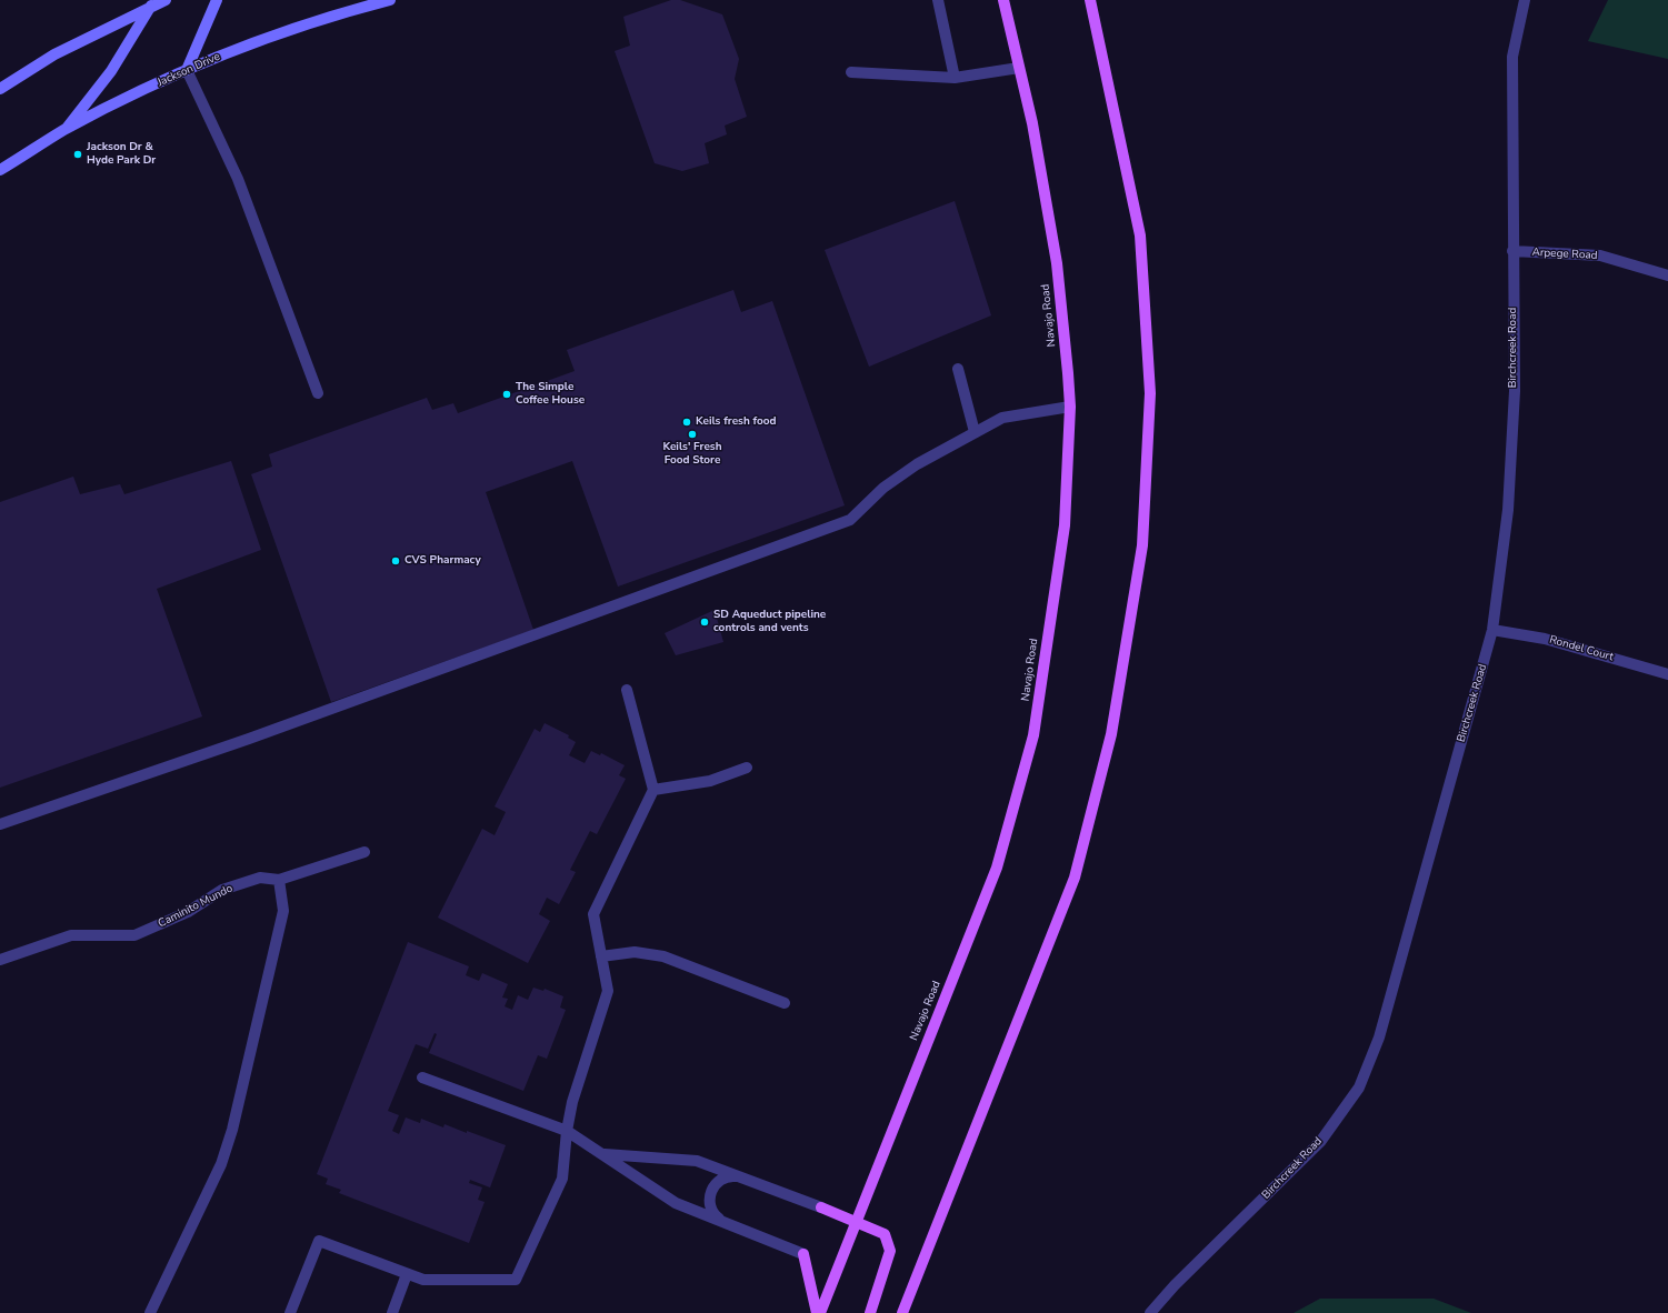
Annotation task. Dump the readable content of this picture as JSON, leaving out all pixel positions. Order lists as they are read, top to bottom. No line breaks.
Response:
{"streets":{"main road":["Jackson Drive","Navajo Road"],"street":["Arpege Road","Birchcreek Road","Rondel Court","Caminito Mundo"]},"crossings":[["Arpege Road","Birchcreek Road"],["Birchcreek Road","Rondel Court"]],"places":["Jackson Dr & Hyde Park Dr","The Simple Coffee House","Keils fresh food","Keils' Fresh Food Store","CVS Pharmacy","SD Aqueduct pipeline controls and vents"]}
